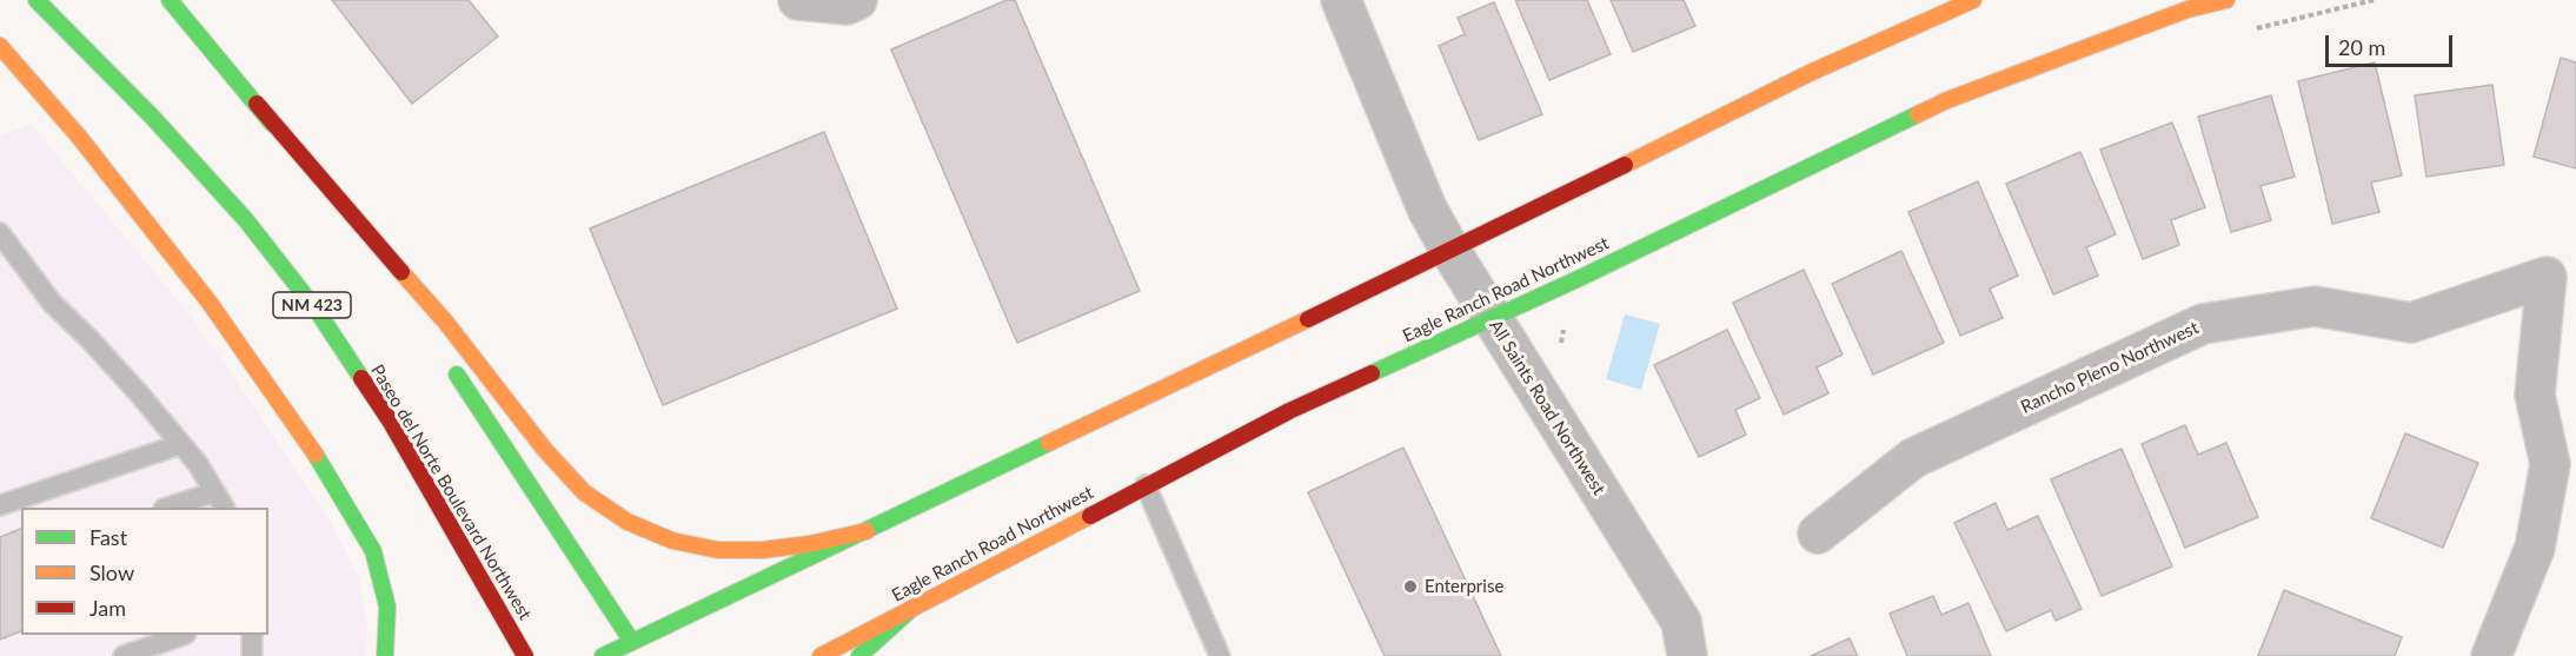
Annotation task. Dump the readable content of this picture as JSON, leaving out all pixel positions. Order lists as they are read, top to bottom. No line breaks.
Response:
{"streets":{"main road":["Eagle Ranch Road Northwest","NM 423","Paseo del Norte Boulevard Northwest"],"street":["Rancho Pleno Northwest","All Saints Road Northwest"]},"crossings":[["Eagle Ranch Road Northwest","All Saints Road Northwest"]],"places":["Enterprise"],"legend":["Fast","Slow","Jam"],"scale_bar":"20 m"}
